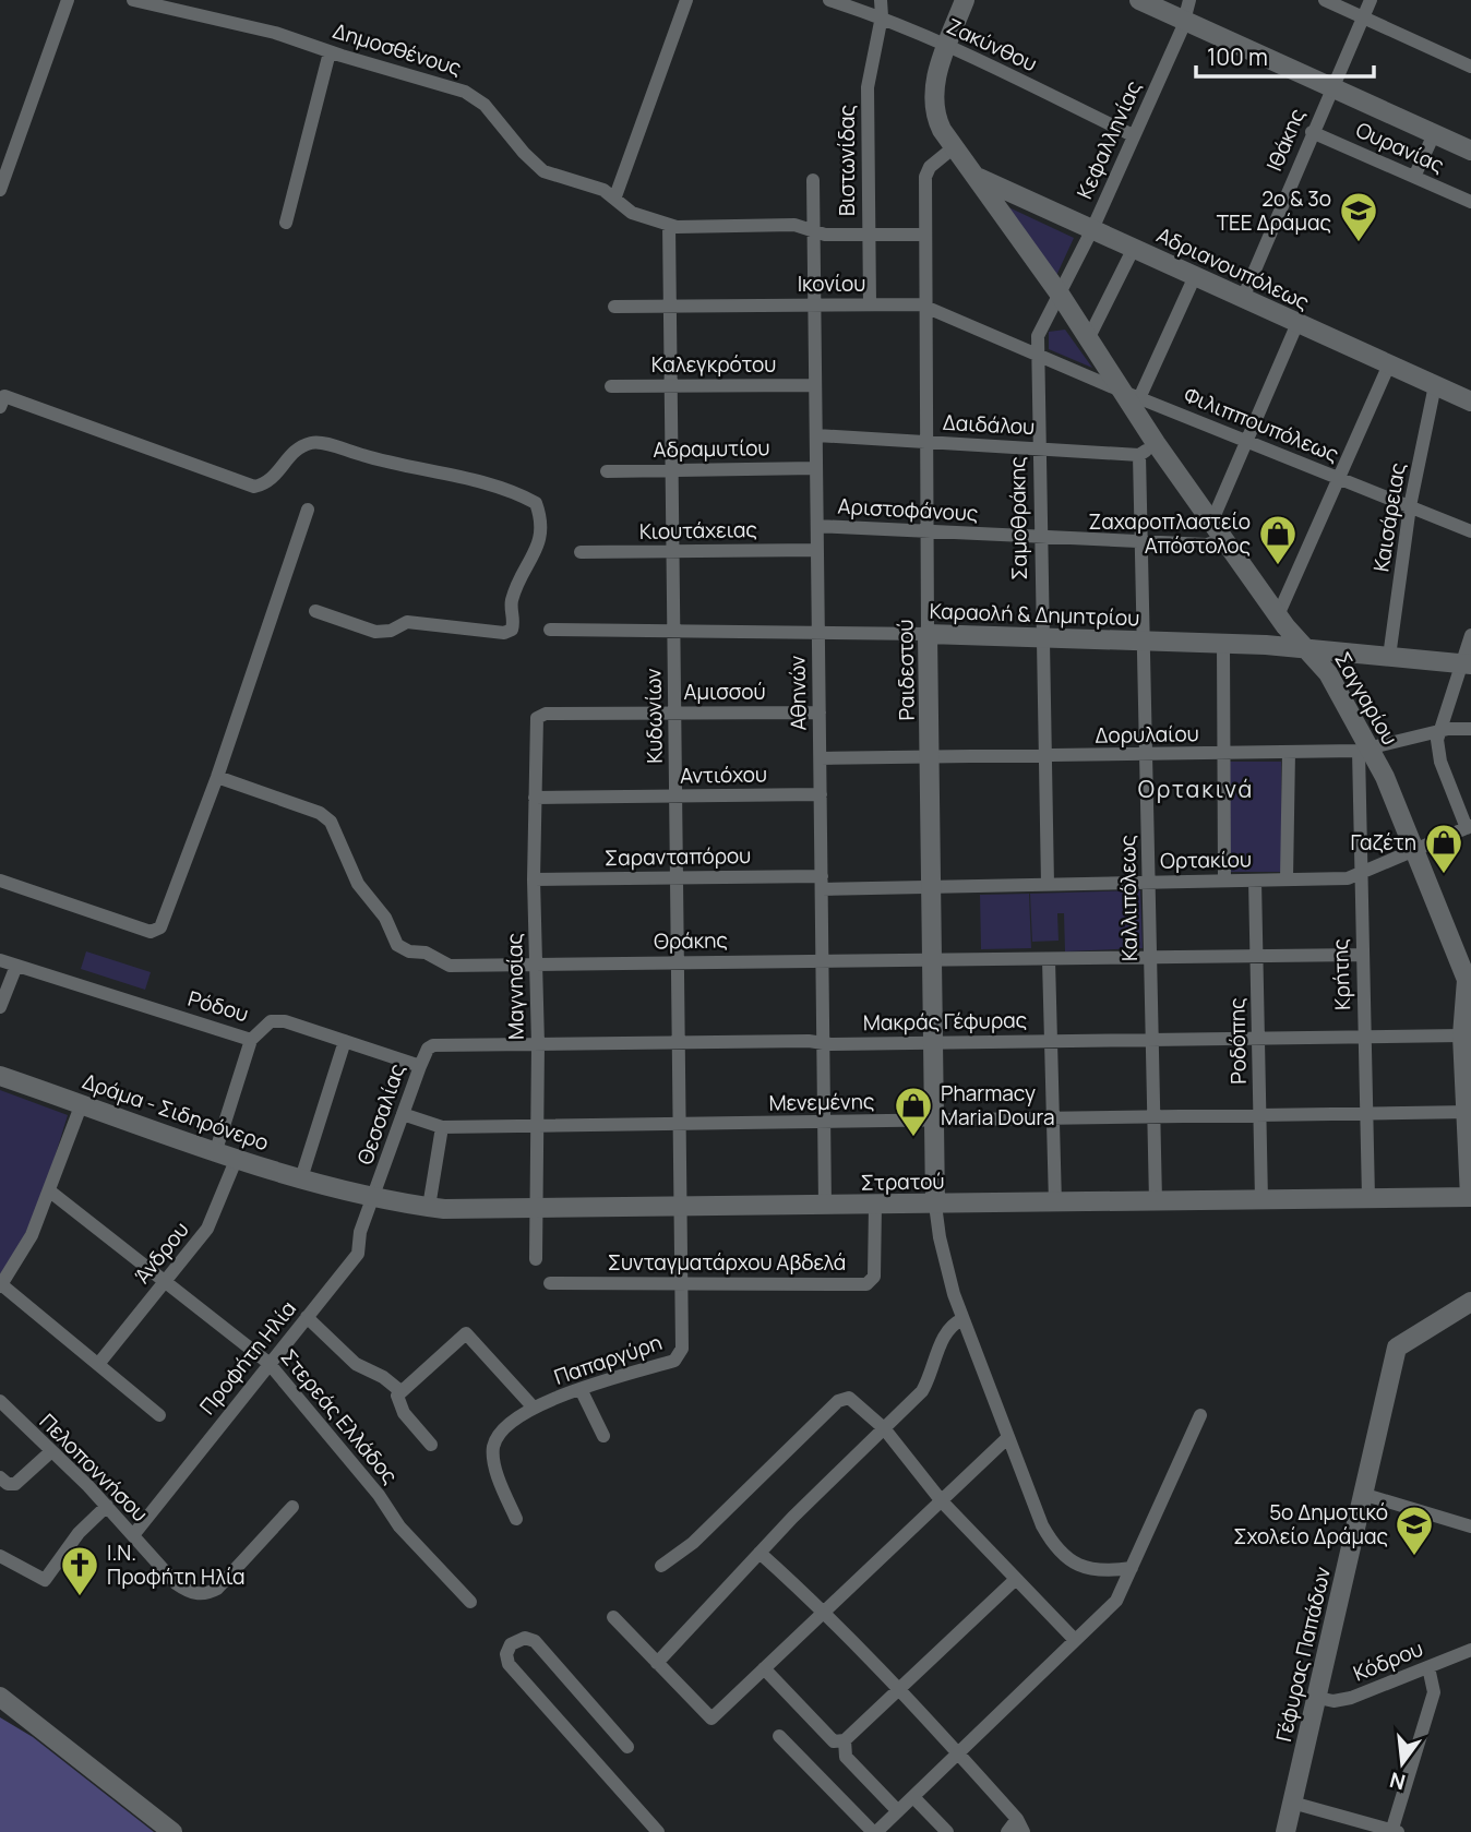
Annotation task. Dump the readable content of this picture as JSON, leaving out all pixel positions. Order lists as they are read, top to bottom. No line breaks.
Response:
{"streets":{"street":["Ζακύνθου","Δημοσθένους","Κεφαλληνίας","Ιθάκης","Ουρανίας","Βιστωνίδας","Αδριανουπόλεως","Ικονίου","Καλεγκρότου","Δαιδάλου","Φιλιππουπόλεως","Αδραμυτίου","Αριστοφάνους","Καισάρειας","Σαμοθράκης","Κιουτάχειας","Καραολή & Δημητρίου","Ραιδεστού","Αμισσού","Αθηνών","Σαγγαρίου","Κυδωνίων","Δορυλαίου","Αντιόχου","Σαρανταπόρου","Ορτακίου","Καλλιπόλεως","Θράκης","Κρήτης","Μαγνησίας","Ρόδου","Μακράς Γέφυρας","Ροδόπης","Μενεμένης","Δράμα - Σιδηρόνερο","Θεσσαλίας","Στρατού","Άνδρου","Συνταγματάρχου Αβδελά","Προφήτη Ηλία","Παπαργύρη","Στερεάς Ελλάδος","Πελοποννήσου","Γέφυρας Παπάδων","Κόδρου"]},"crossings":[["Ζακύνθου","Κεφαλληνίας"],["Ζακύνθου","Βιστωνίδας"],["Ζακύνθου","Σαγγαρίου"],["Δημοσθένους","Βιστωνίδας"],["Δημοσθένους","Ραιδεστού"],["Δημοσθένους","Αθηνών"],["Δημοσθένους","Κυδωνίων"],["Κεφαλληνίας","Αδριανουπόλεως"],["Κεφαλληνίας","Σαμοθράκης"],["Κεφαλληνίας","Σαγγαρίου"],["Ιθάκης","Ουρανίας"],["Ιθάκης","Αδριανουπόλεως"],["Βιστωνίδας","Ικονίου"],["Αδριανουπόλεως","Καισάρειας"],["Αδριανουπόλεως","Σαγγαρίου"],["Ικονίου","Φιλιππουπόλεως"],["Ικονίου","Σαμοθράκης"],["Ικονίου","Ραιδεστού"],["Ικονίου","Αθηνών"],["Ικονίου","Κυδωνίων"],["Καλεγκρότου","Αθηνών"],["Καλεγκρότου","Κυδωνίων"],["Δαιδάλου","Σαμοθράκης"],["Δαιδάλου","Ραιδεστού"],["Δαιδάλου","Αθηνών"],["Δαιδάλου","Καλλιπόλεως"],["Φιλιππουπόλεως","Καισάρειας"],["Φιλιππουπόλεως","Σαμοθράκης"],["Φιλιππουπόλεως","Σαγγαρίου"],["Αδραμυτίου","Αθηνών"],["Αδραμυτίου","Κυδωνίων"],["Αριστοφάνους","Σαμοθράκης"],["Αριστοφάνους","Ραιδεστού"],["Αριστοφάνους","Αθηνών"],["Αριστοφάνους","Σαγγαρίου"],["Αριστοφάνους","Καλλιπόλεως"],["Καισάρειας","Καραολή & Δημητρίου"],["Σαμοθράκης","Καραολή & Δημητρίου"],["Σαμοθράκης","Σαγγαρίου"],["Σαμοθράκης","Δορυλαίου"],["Σαμοθράκης","Ορτακίου"],["Κιουτάχειας","Αθηνών"],["Κιουτάχειας","Κυδωνίων"],["Καραολή & Δημητρίου","Ραιδεστού"],["Καραολή & Δημητρίου","Αθηνών"],["Καραολή & Δημητρίου","Σαγγαρίου"],["Καραολή & Δημητρίου","Κυδωνίων"],["Καραολή & Δημητρίου","Καλλιπόλεως"],["Ραιδεστού","Σαγγαρίου"],["Ραιδεστού","Δορυλαίου"],["Ραιδεστού","Σαρανταπόρου"],["Ραιδεστού","Ορτακίου"],["Ραιδεστού","Θράκης"],["Ραιδεστού","Μακράς Γέφυρας"],["Ραιδεστού","Μενεμένης"],["Ραιδεστού","Στρατού"],["Αμισσού","Αθηνών"],["Αμισσού","Κυδωνίων"],["Αμισσού","Μαγνησίας"],["Αθηνών","Δορυλαίου"],["Αθηνών","Αντιόχου"],["Αθηνών","Σαρανταπόρου"],["Αθηνών","Θράκης"],["Αθηνών","Μακράς Γέφυρας"],["Αθηνών","Μενεμένης"],["Αθηνών","Στρατού"],["Σαγγαρίου","Δορυλαίου"],["Σαγγαρίου","Ορτακίου"],["Σαγγαρίου","Κρήτης"],["Σαγγαρίου","Μακράς Γέφυρας"],["Σαγγαρίου","Μενεμένης"],["Σαγγαρίου","Στρατού"],["Κυδωνίων","Αντιόχου"],["Κυδωνίων","Σαρανταπόρου"],["Κυδωνίων","Θράκης"],["Κυδωνίων","Μακράς Γέφυρας"],["Κυδωνίων","Μενεμένης"],["Κυδωνίων","Στρατού"],["Κυδωνίων","Παπαργύρη"],["Δορυλαίου","Καλλιπόλεως"],["Δορυλαίου","Κρήτης"],["Αντιόχου","Μαγνησίας"],["Σαρανταπόρου","Ορτακίου"],["Σαρανταπόρου","Μαγνησίας"],["Ορτακίου","Καλλιπόλεως"],["Ορτακίου","Κρήτης"],["Ορτακίου","Ροδόπης"],["Καλλιπόλεως","Θράκης"],["Καλλιπόλεως","Μακράς Γέφυρας"],["Καλλιπόλεως","Μενεμένης"],["Καλλιπόλεως","Στρατού"],["Θράκης","Κρήτης"],["Θράκης","Μαγνησίας"],["Θράκης","Ροδόπης"],["Κρήτης","Μακράς Γέφυρας"],["Κρήτης","Μενεμένης"],["Κρήτης","Στρατού"],["Μαγνησίας","Μακράς Γέφυρας"],["Μαγνησίας","Μενεμένης"],["Μαγνησίας","Στρατού"],["Ρόδου","Θεσσαλίας"],["Μακράς Γέφυρας","Ροδόπης"],["Μακράς Γέφυρας","Θεσσαλίας"],["Ροδόπης","Μενεμένης"],["Ροδόπης","Στρατού"],["Μενεμένης","Θεσσαλίας"],["Δράμα - Σιδηρόνερο","Στρατού"],["Δράμα - Σιδηρόνερο","Άνδρου"],["Θεσσαλίας","Στρατού"],["Θεσσαλίας","Προφήτη Ηλία"],["Στρατού","Συνταγματάρχου Αβδελά"],["Στρατού","Προφήτη Ηλία"],["Στρατού","Παπαργύρη"],["Άνδρου","Στερεάς Ελλάδος"],["Συνταγματάρχου Αβδελά","Παπαργύρη"],["Προφήτη Ηλία","Στερεάς Ελλάδος"],["Προφήτη Ηλία","Πελοποννήσου"],["Γέφυρας Παπάδων","Κόδρου"]],"districts":["Ορτακινά"],"places":{"school or university":["2ο & 3ο ΤΕΕ Δράμας","5ο Δημοτικό Σχολείο Δράμας"],"shop":["Ζαχαροπλαστείο Απόστολος","Γαζέτη","Pharmacy Maria Doura"],"church":["Ι.Ν. Προφήτη Ηλία"]},"scale_bar":"100 m","north":"bottom"}
